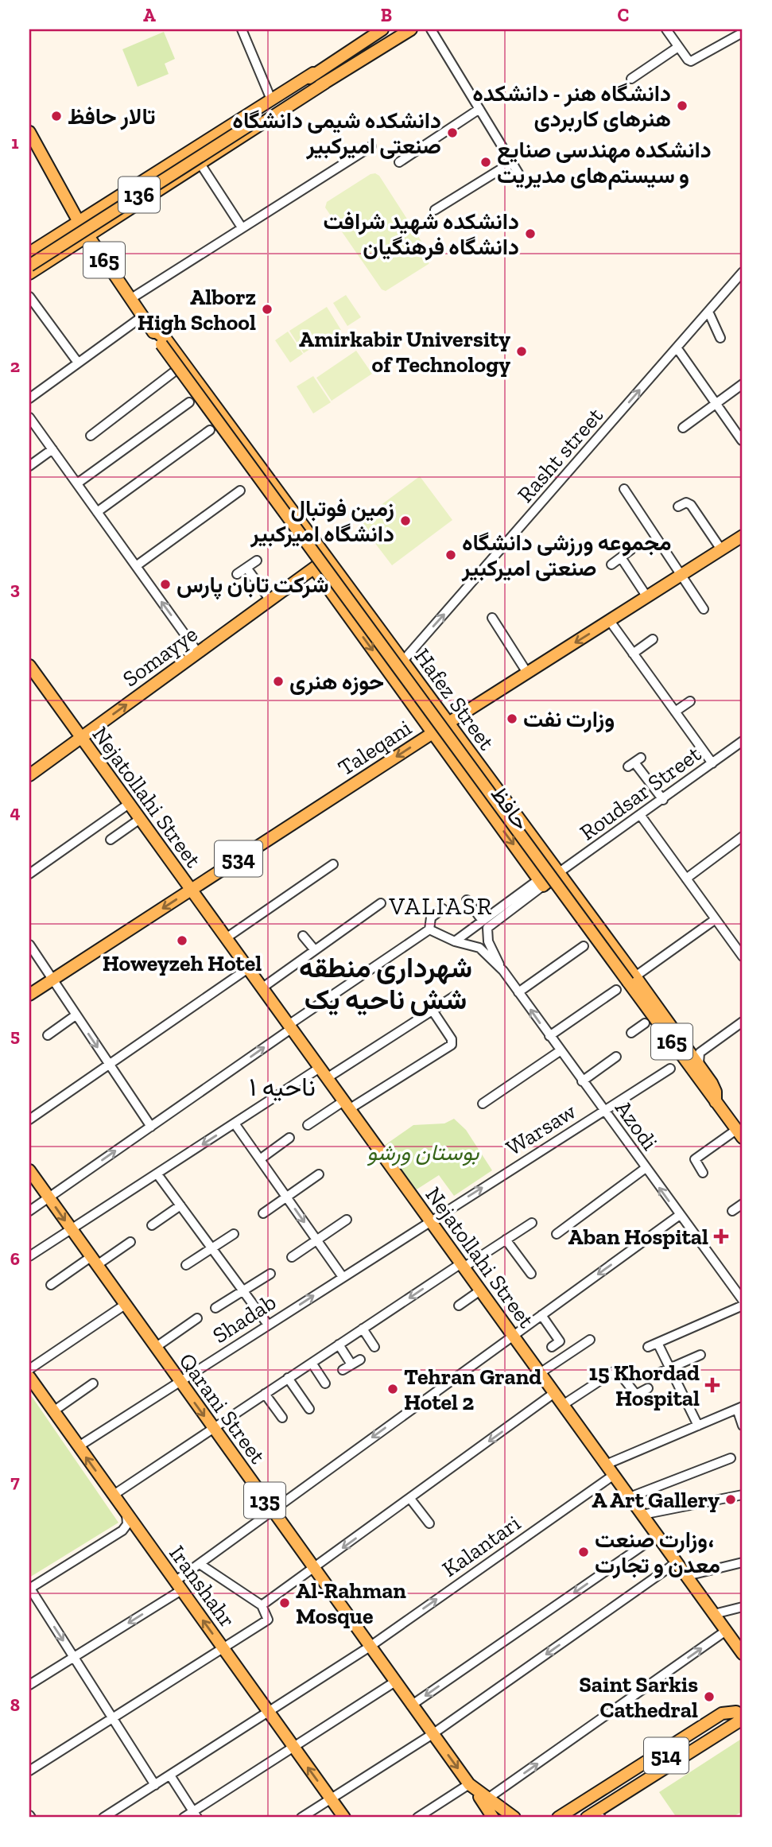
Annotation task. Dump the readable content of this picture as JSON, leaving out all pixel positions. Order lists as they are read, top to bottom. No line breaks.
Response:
{"streets":{"main road":["136","165","Somayye","Hafez Street","Taleqani","Nejatollahi Street","حافظ","534","Qarani Street","135","Iranshahr","514"],"street":["Rasht street","Roudsar Street","Azodi","Warsaw","Shadab","Kalantari"]},"crossings":[["Rasht street","Hafez Street"],["Somayye","Hafez Street"],["Somayye","Nejatollahi Street"],["Somayye","حافظ"],["Hafez Street","Taleqani"],["Hafez Street","Roudsar Street"],["Taleqani","Nejatollahi Street"],["Taleqani","حافظ"],["Nejatollahi Street","Warsaw"],["Nejatollahi Street","Shadab"],["Nejatollahi Street","Kalantari"],["Azodi","Warsaw"],["Warsaw","Shadab"],["Shadab","Qarani Street"],["Shadab","Iranshahr"],["Qarani Street","Kalantari"],["Kalantari","Iranshahr"]],"one_way":["Rasht street","Somayye","Taleqani","حافظ","Iranshahr"],"districts":["VALIASR","شهرداری منطقه شش ناحیه یک","ناحیه ۱"],"parks":["بوستان ورشو"],"places":{"other":["دانشگاه هنر - دانشکده هنرهای کاربردی","تالار حافظ","دانشکده شیمی دانشگاه صنعتی امیرکبیر","دانشکده مهندسی صنایع و سیستم‌های مدیریت","دانشکده شهید شرافت دانشگاه فرهنگیان","Alborz High School","Amirkabir University of Technology","زمین فوتبال دانشگاه امیرکبیر","مجموعه ورزشی دانشگاه صنعتی امیرکبیر","شرکت تابان پارس","حوزه هنری","وزارت نفت","Howeyzeh Hotel","Tehran Grand Hotel 2","A Art Gallery","وزارت صنعت، معدن و تجارت","Al-Rahman Mosque","Saint Sarkis Cathedral"],"health":["Aban Hospital","15 Khordad Hospital"]},"grid":{"columns":["A","B","C"],"rows":["1","2","3","4","5","6","7","8"]}}
